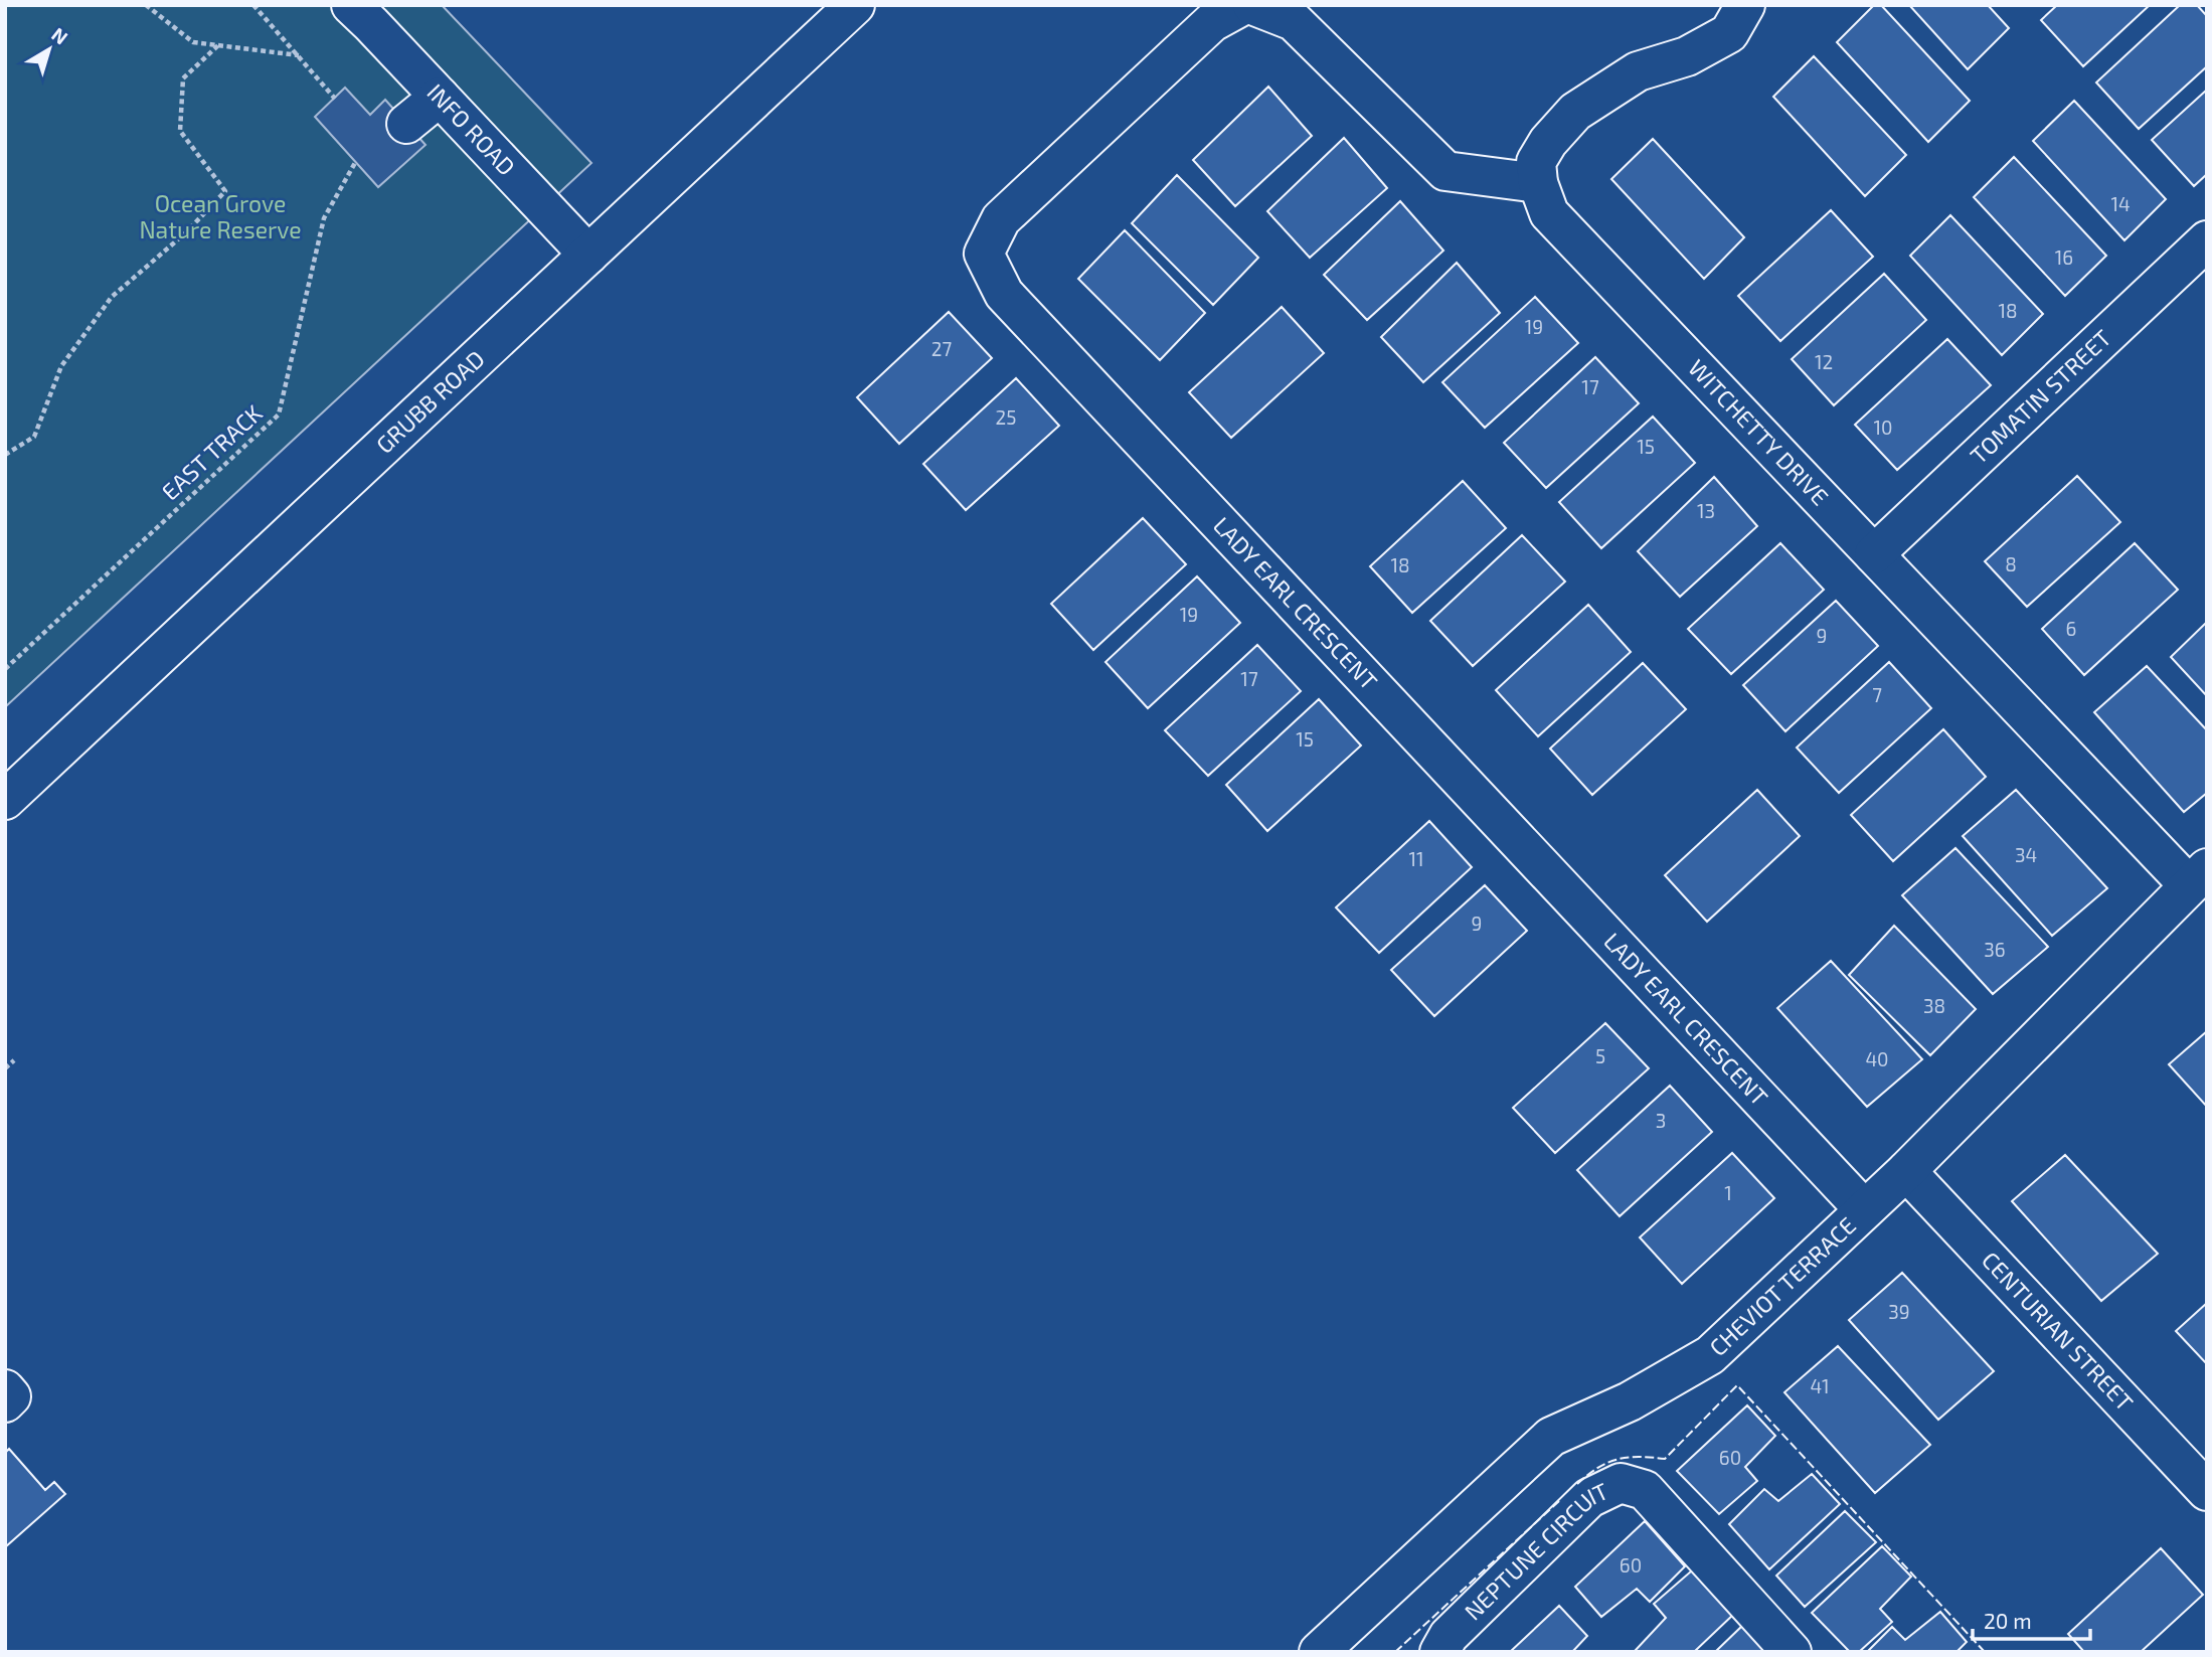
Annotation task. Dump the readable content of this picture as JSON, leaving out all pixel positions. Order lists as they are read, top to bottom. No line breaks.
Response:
{"streets":{"street":["INFO ROAD","TOMATIN STREET","GRUBB ROAD","WITCHETTY DRIVE","LADY EARL CRESCENT","CHEVIOT TERRACE","CENTURIAN STREET","NEPTUNE CIRCUIT"],"path":["EAST TRACK"]},"crossings":[["INFO ROAD","GRUBB ROAD"],["TOMATIN STREET","WITCHETTY DRIVE"],["WITCHETTY DRIVE","CHEVIOT TERRACE"],["LADY EARL CRESCENT","CHEVIOT TERRACE"],["CHEVIOT TERRACE","CENTURIAN STREET"]],"parks":["Ocean Grove Nature Reserve"],"house_numbers":["14","16","18","19","27","12","17","25","10","15","13","8","18","19","6","9","17","7","15","34","11","9","36","38","5","40","3","1","39","41","60","60"],"scale_bar":"20 m","north":"top right"}
